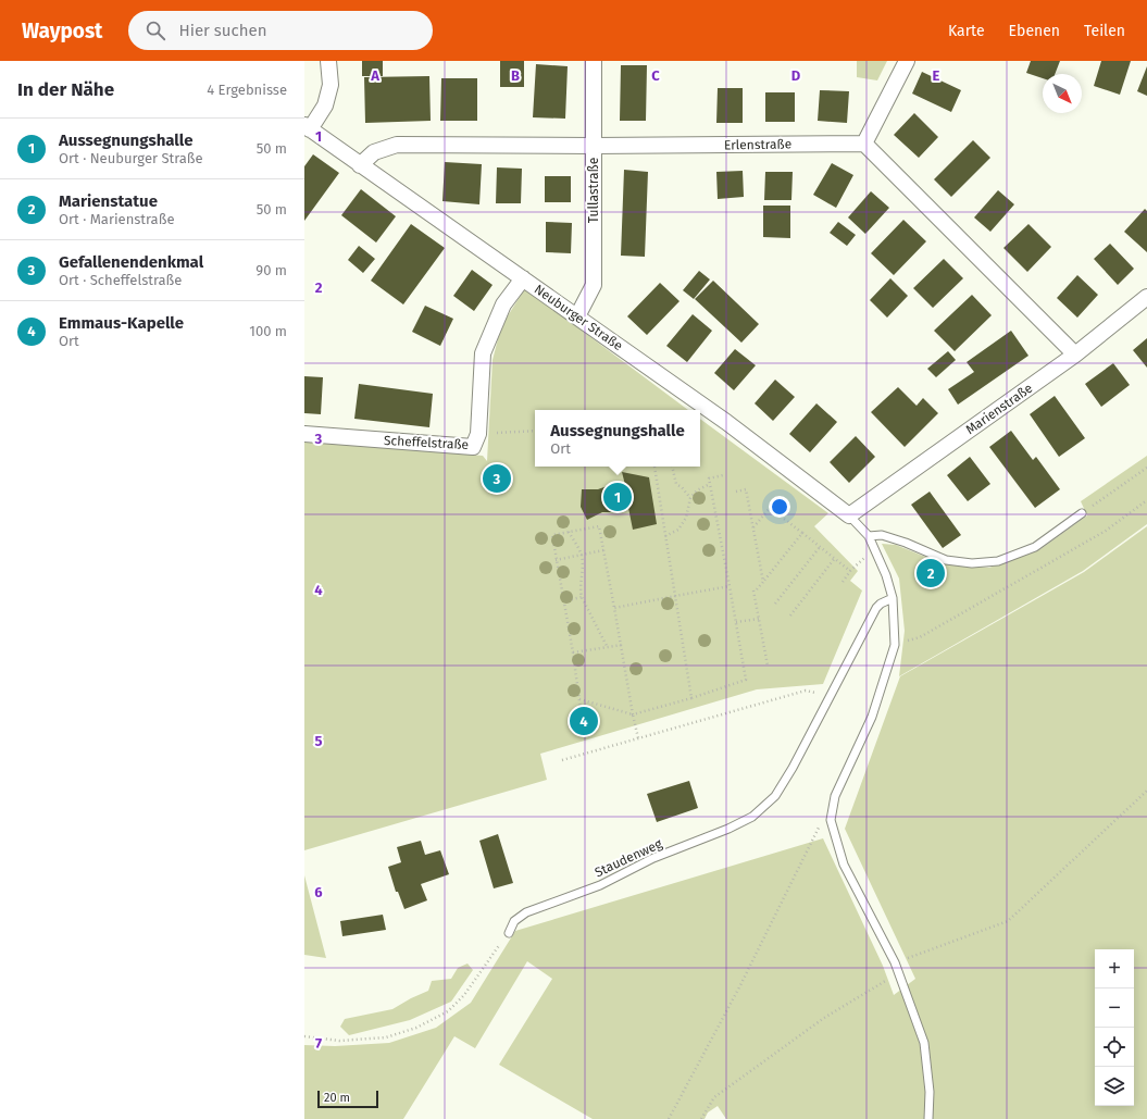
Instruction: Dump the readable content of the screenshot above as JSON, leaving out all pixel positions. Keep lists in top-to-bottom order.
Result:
{
  "streets": {
    "street": [
      "Erlenstraße",
      "Tullastraße",
      "Neuburger Straße",
      "Marienstraße",
      "Scheffelstraße"
    ],
    "lane": ["Staudenweg"]
  },
  "crossings": [
    ["Erlenstraße", "Tullastraße"],
    ["Erlenstraße", "Neuburger Straße"],
    ["Tullastraße", "Neuburger Straße"],
    ["Neuburger Straße", "Marienstraße"],
    ["Neuburger Straße", "Scheffelstraße"]
  ],
  "scale_bar": "20 m",
  "north": "bottom right",
  "page": {
    "header": "Waypost",
    "search": "Hier suchen",
    "nav": ["Karte", "Ebenen", "Teilen"],
    "heading": ["In der Nähe", "4 Ergebnisse"],
    "list": [
      {
        "mark": "1",
        "name": "Aussegnungshalle",
        "note": "Ort · Neuburger Straße",
        "value": "50 m"
      },
      {
        "mark": "2",
        "name": "Marienstatue",
        "note": "Ort · Marienstraße",
        "value": "50 m"
      },
      {
        "mark": "3",
        "name": "Gefallenendenkmal",
        "note": "Ort · Scheffelstraße",
        "value": "90 m"
      },
      {
        "mark": "4",
        "name": "Emmaus-Kapelle",
        "note": "Ort",
        "value": "100 m"
      }
    ],
    "popup": ["Aussegnungshalle", "Ort"],
    "pins": [
      "3",
      "1",
      "2",
      "4"
    ],
    "map_buttons": ["+", "−"],
    "scale": "20 m"
  },
  "grid": {
    "columns": [
      "A",
      "B",
      "C",
      "D",
      "E"
    ],
    "rows": [
      "1",
      "2",
      "3",
      "4",
      "5",
      "6",
      "7"
    ]
  }
}
